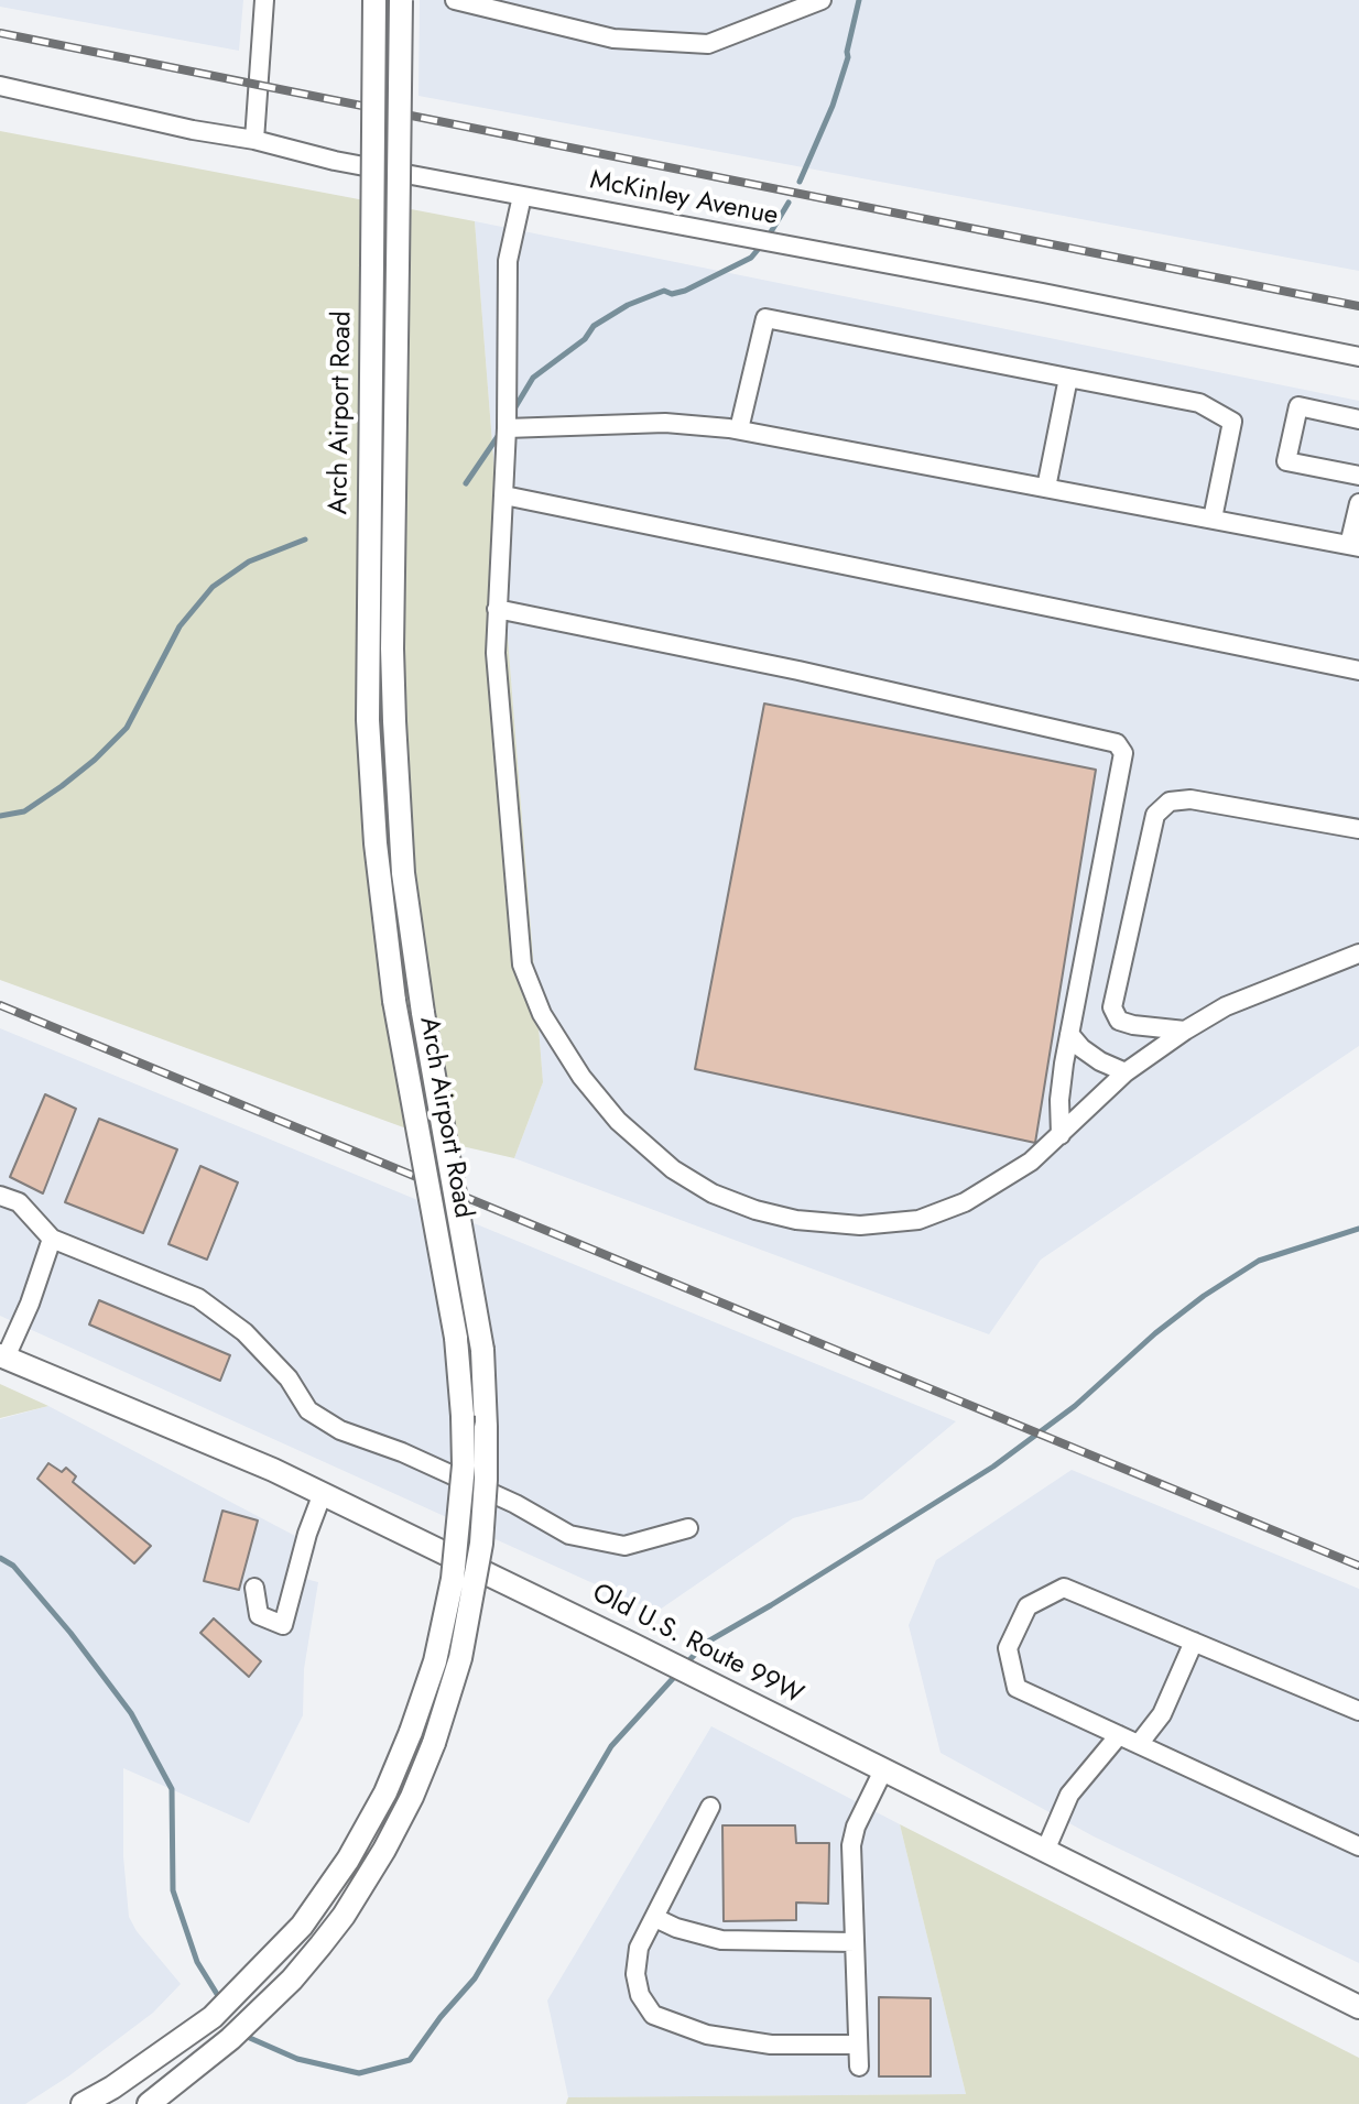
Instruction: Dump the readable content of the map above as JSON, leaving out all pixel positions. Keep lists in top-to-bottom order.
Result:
{
  "streets": {
    "main road": ["Arch Airport Road", "Old U.S. Route 99W"],
    "street": ["McKinley Avenue"]
  }
}
